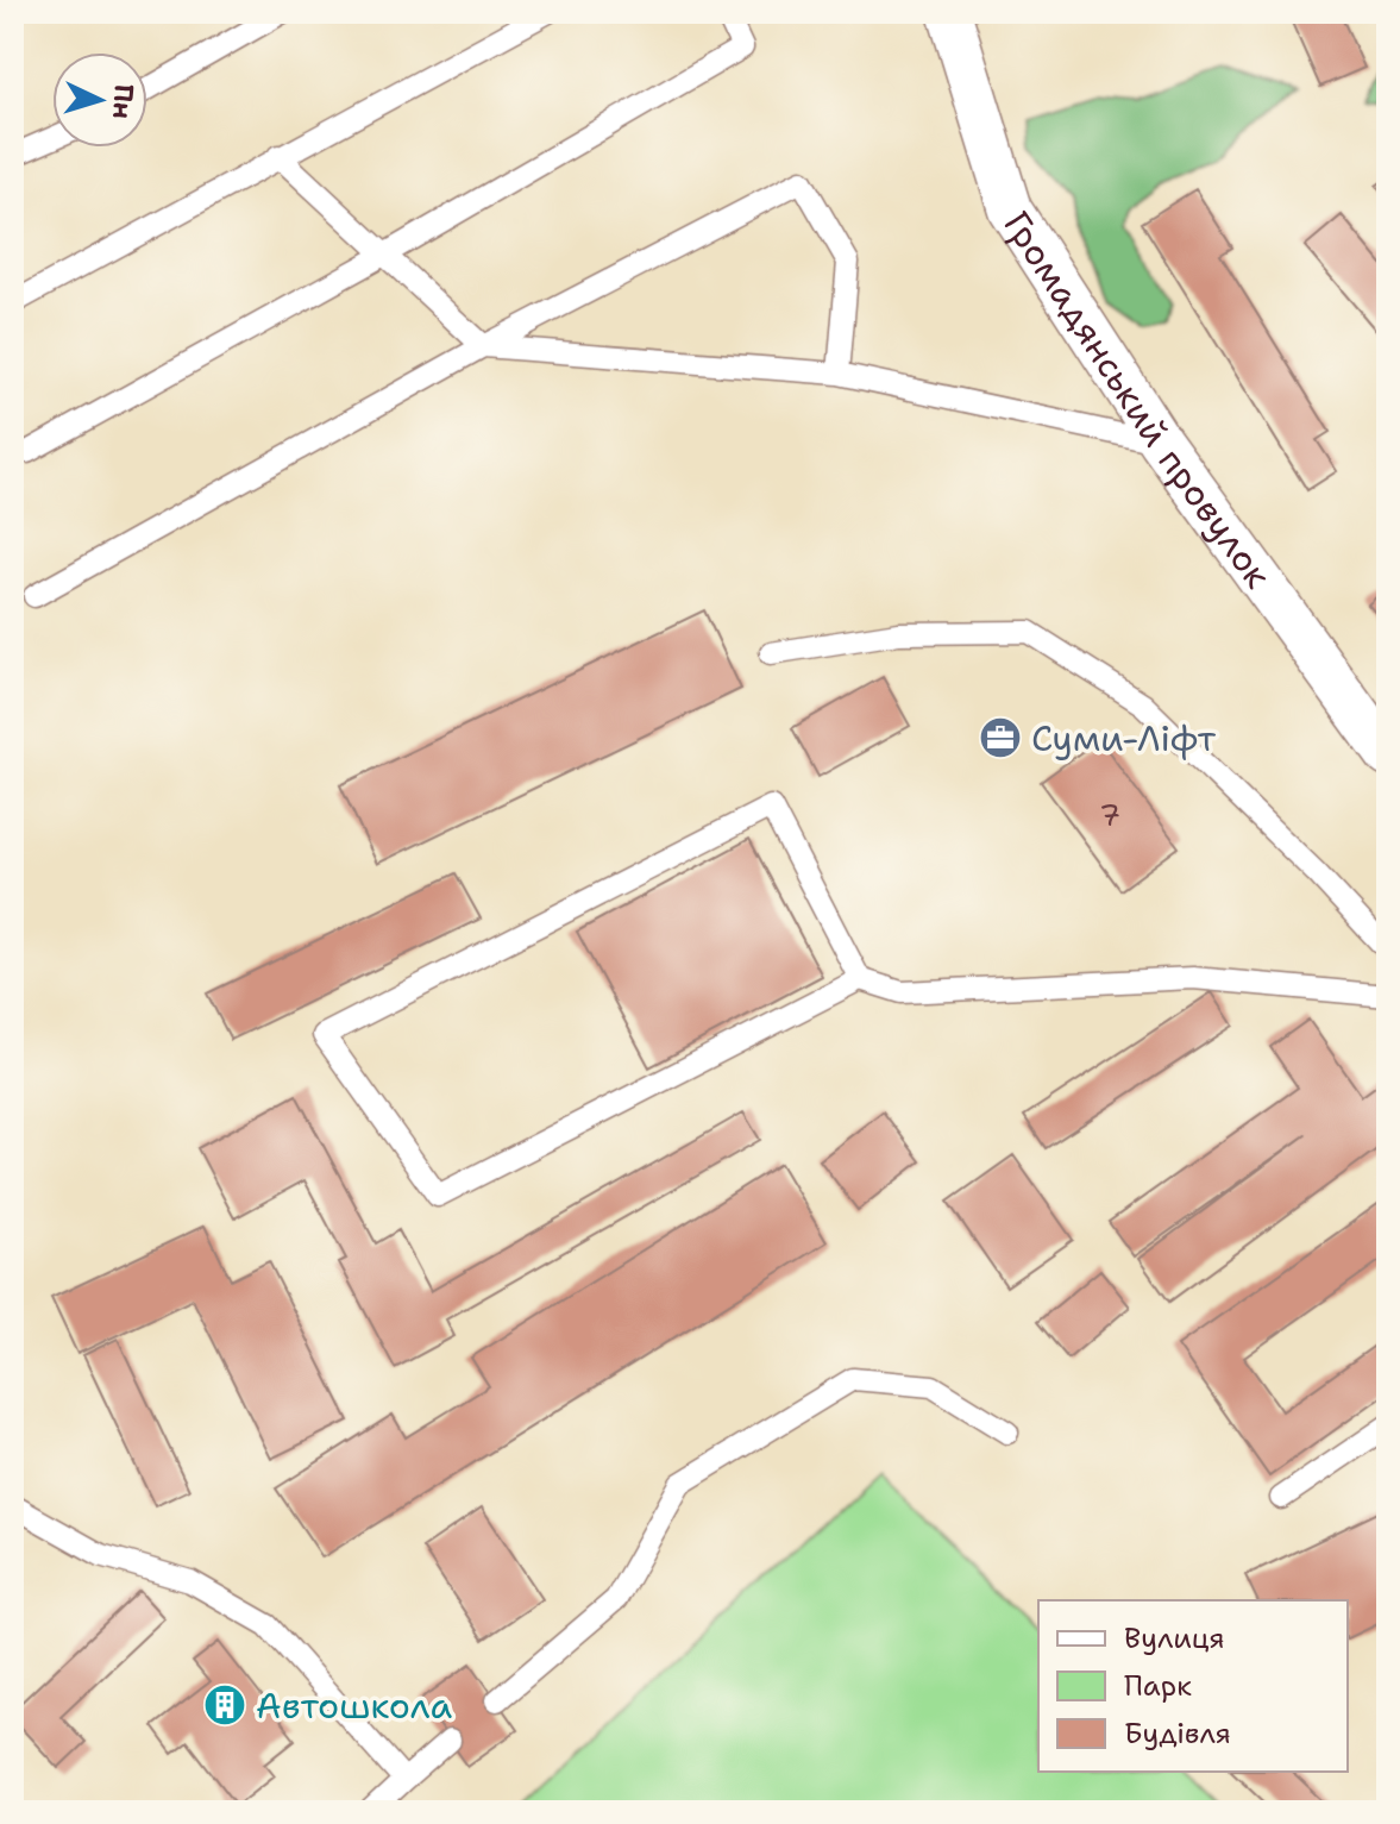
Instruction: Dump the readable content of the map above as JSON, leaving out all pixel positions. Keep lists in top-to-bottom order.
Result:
{
  "streets": {
    "street": ["Громадянський провулок"]
  },
  "places": {
    "office": ["Суми-Ліфт"],
    "building": ["Автошкола"]
  },
  "house_numbers": ["7"],
  "legend": ["Вулиця", "Парк", "Будівля"],
  "north": "right"
}
